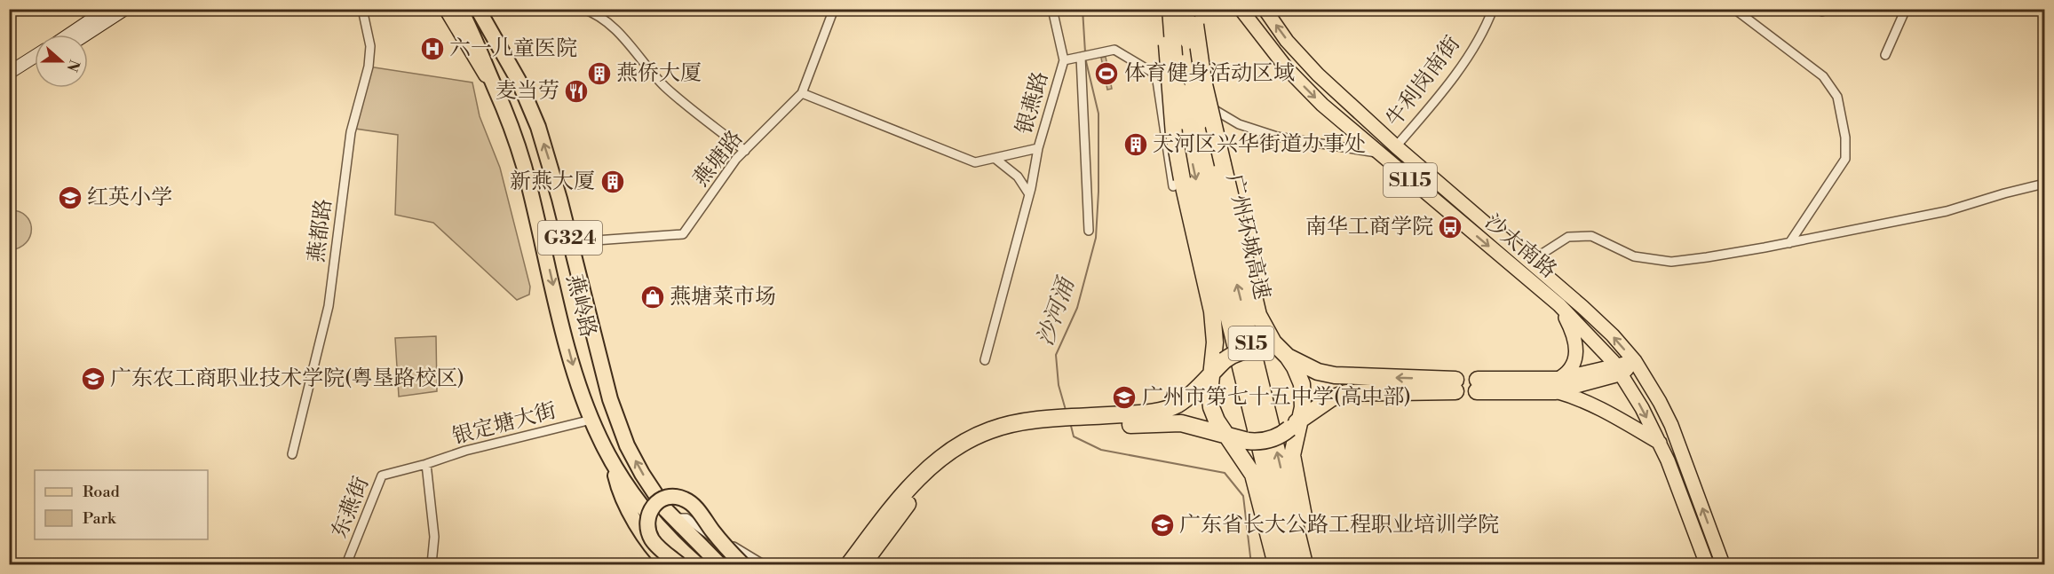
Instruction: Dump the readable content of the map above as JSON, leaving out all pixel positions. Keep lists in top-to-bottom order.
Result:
{
  "streets": {
    "highway": [
      "广州环城高速",
      "G324",
      "燕岭路",
      "S15"
    ],
    "main road": ["S115", "沙太南路"],
    "street": [
      "牛利岗南街",
      "银燕路",
      "燕塘路",
      "燕都路",
      "银定塘大街",
      "东燕街"
    ]
  },
  "crossings": [
    ["牛利岗南街", "沙太南路"],
    ["银燕路", "燕塘路"],
    ["银燕路", "沙太南路"],
    ["燕塘路", "燕岭路"],
    ["燕岭路", "银定塘大街"],
    ["银定塘大街", "东燕街"]
  ],
  "water": ["沙河涌"],
  "places": {
    "hospital": ["六一儿童医院"],
    "building": ["燕侨大厦", "天河区兴华街道办事处", "新燕大厦"],
    "sports": ["体育健身活动区域"],
    "restaurant": ["麦当劳"],
    "school or university": [
      "红英小学",
      "广东农工商职业技术学院(粤垦路校区)",
      "广州市第七十五中学(高中部)",
      "广东省长大公路工程职业培训学院"
    ],
    "bus stop": ["南华工商学院"],
    "shop": ["燕塘菜市场"]
  },
  "legend": ["Road", "Park"],
  "north": "right"
}
